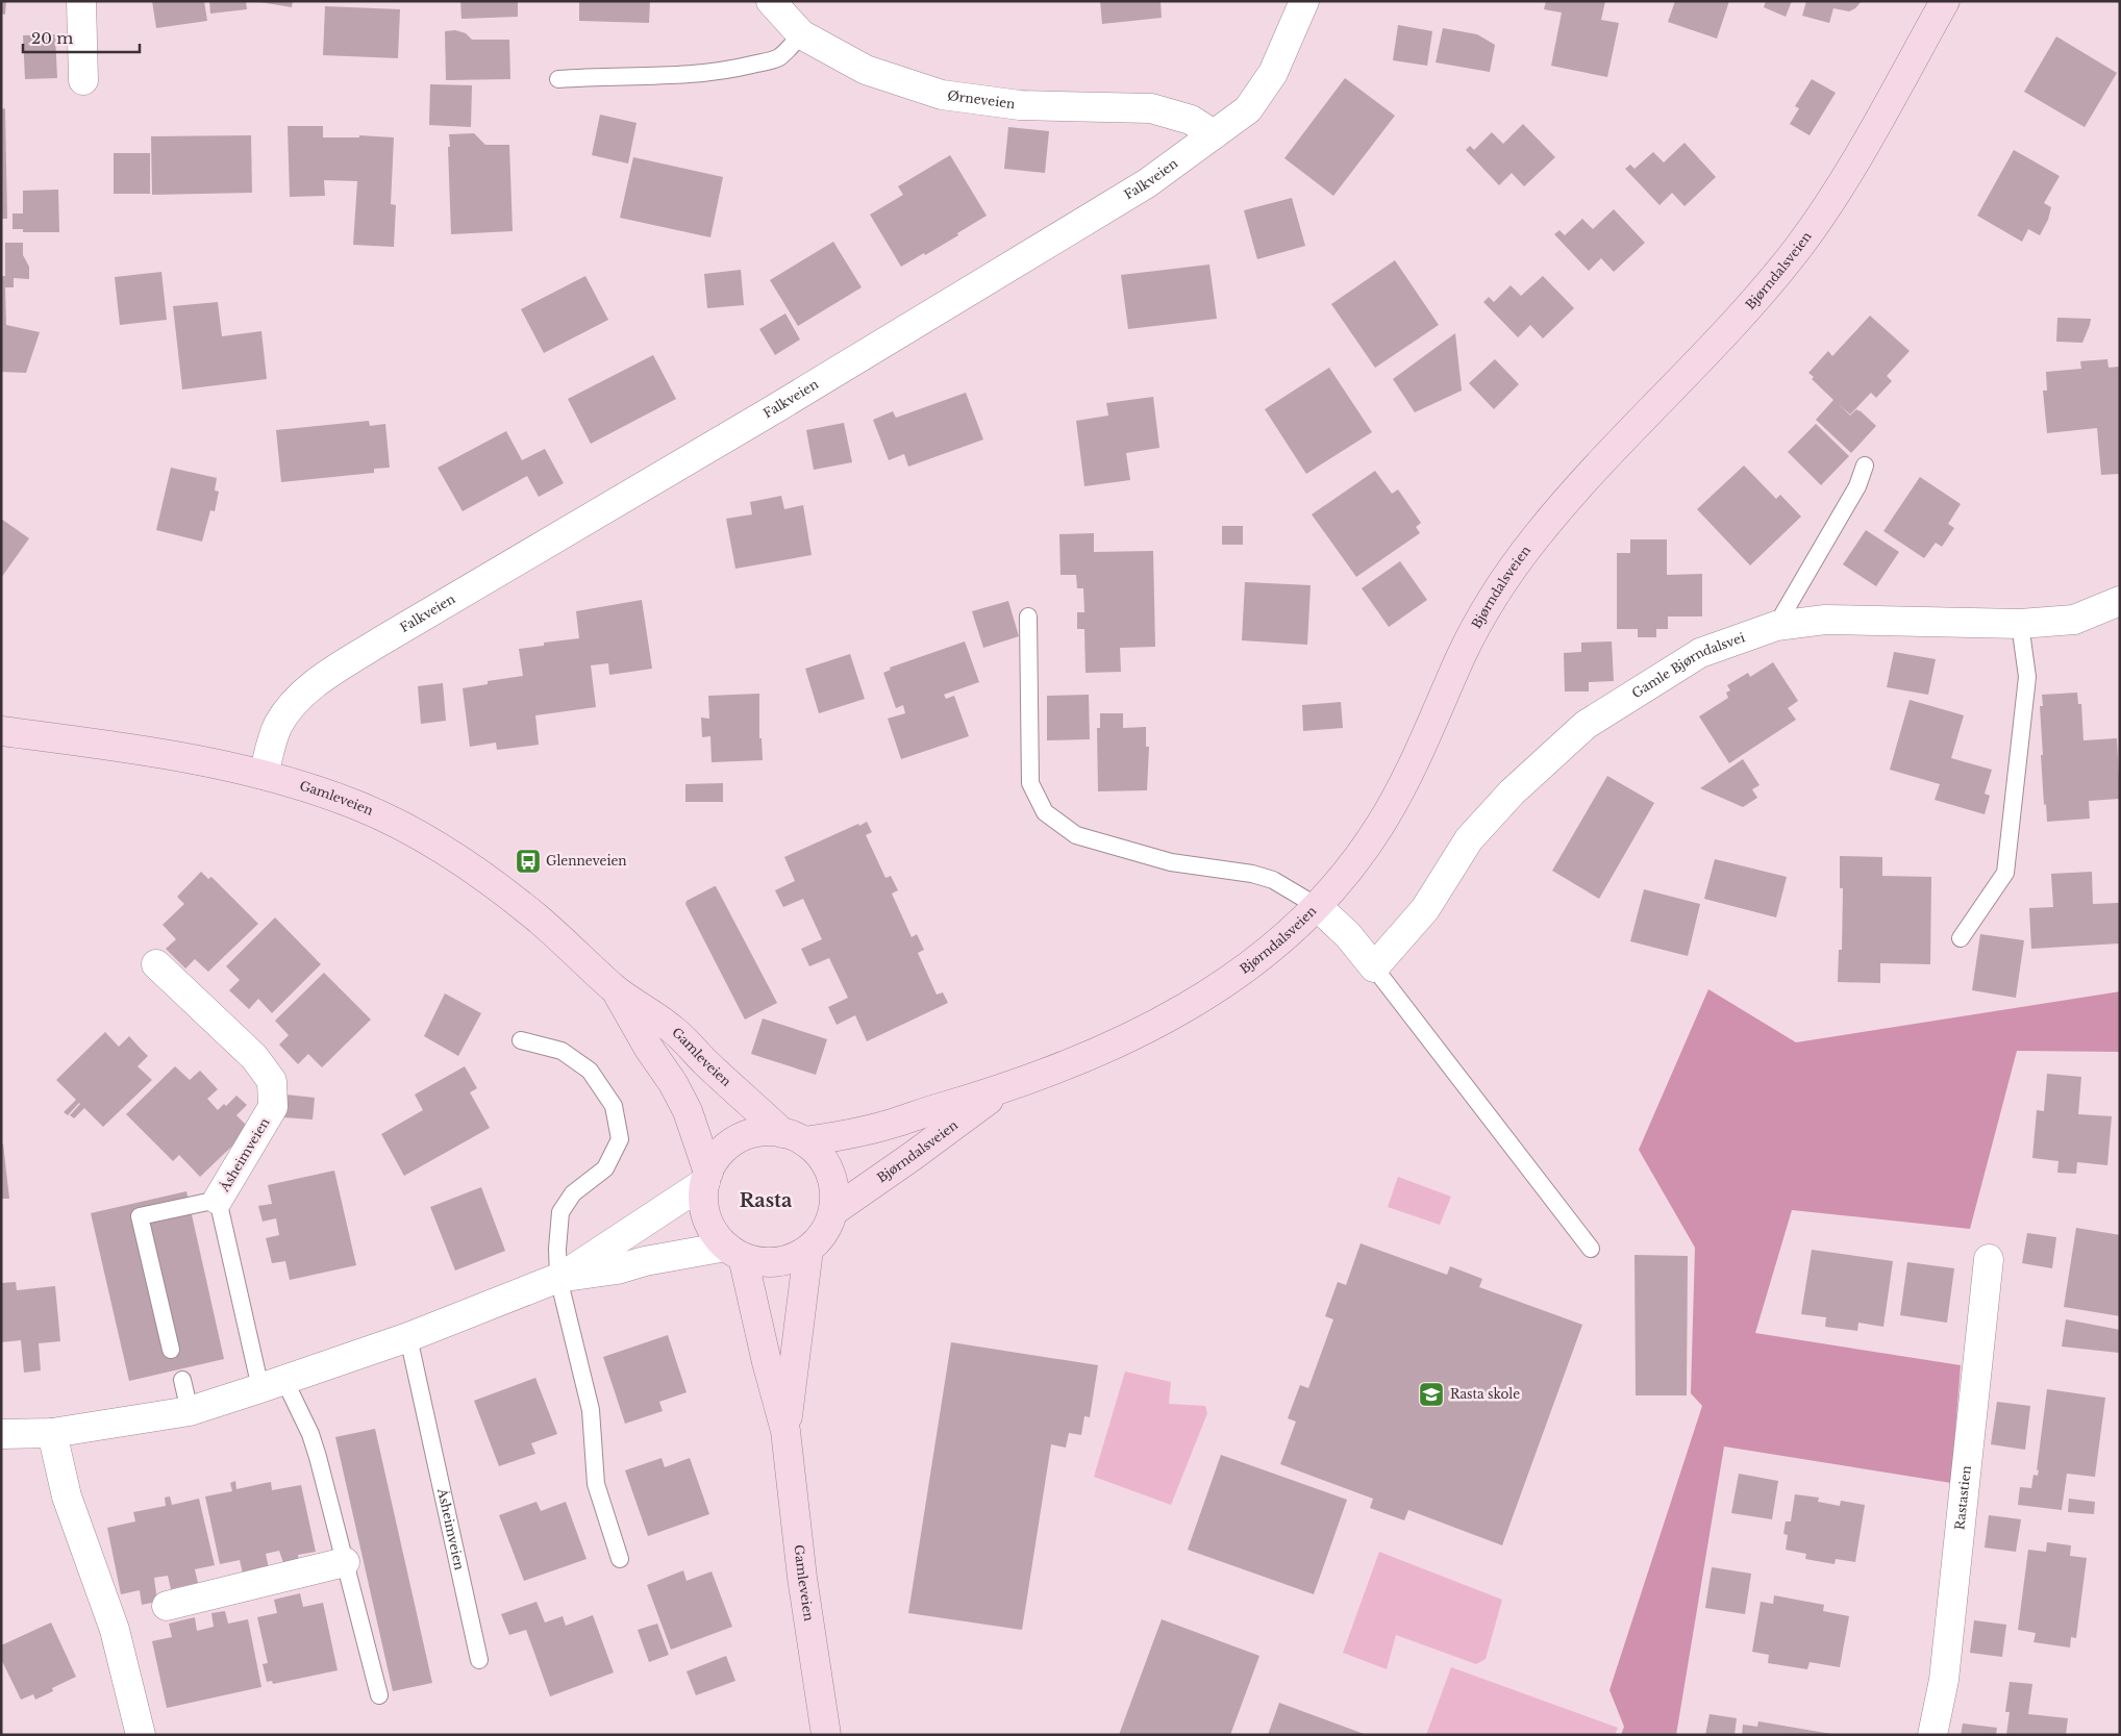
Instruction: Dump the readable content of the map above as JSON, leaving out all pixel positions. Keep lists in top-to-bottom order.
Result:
{
  "streets": {
    "main road": ["Bjørndalsveien", "Gamleveien"],
    "street": [
      "Ørneveien",
      "Falkveien",
      "Gamle Bjørndalsvei",
      "Åsheimveien",
      "Rastastien"
    ]
  },
  "crossings": [
    ["Ørneveien", "Falkveien"],
    ["Falkveien", "Gamleveien"],
    ["Bjørndalsveien", "Gamleveien"]
  ],
  "districts": ["Rasta"],
  "places": {
    "bus stop": ["Glenneveien"],
    "school or university": ["Rasta skole"]
  },
  "scale_bar": "20 m"
}
